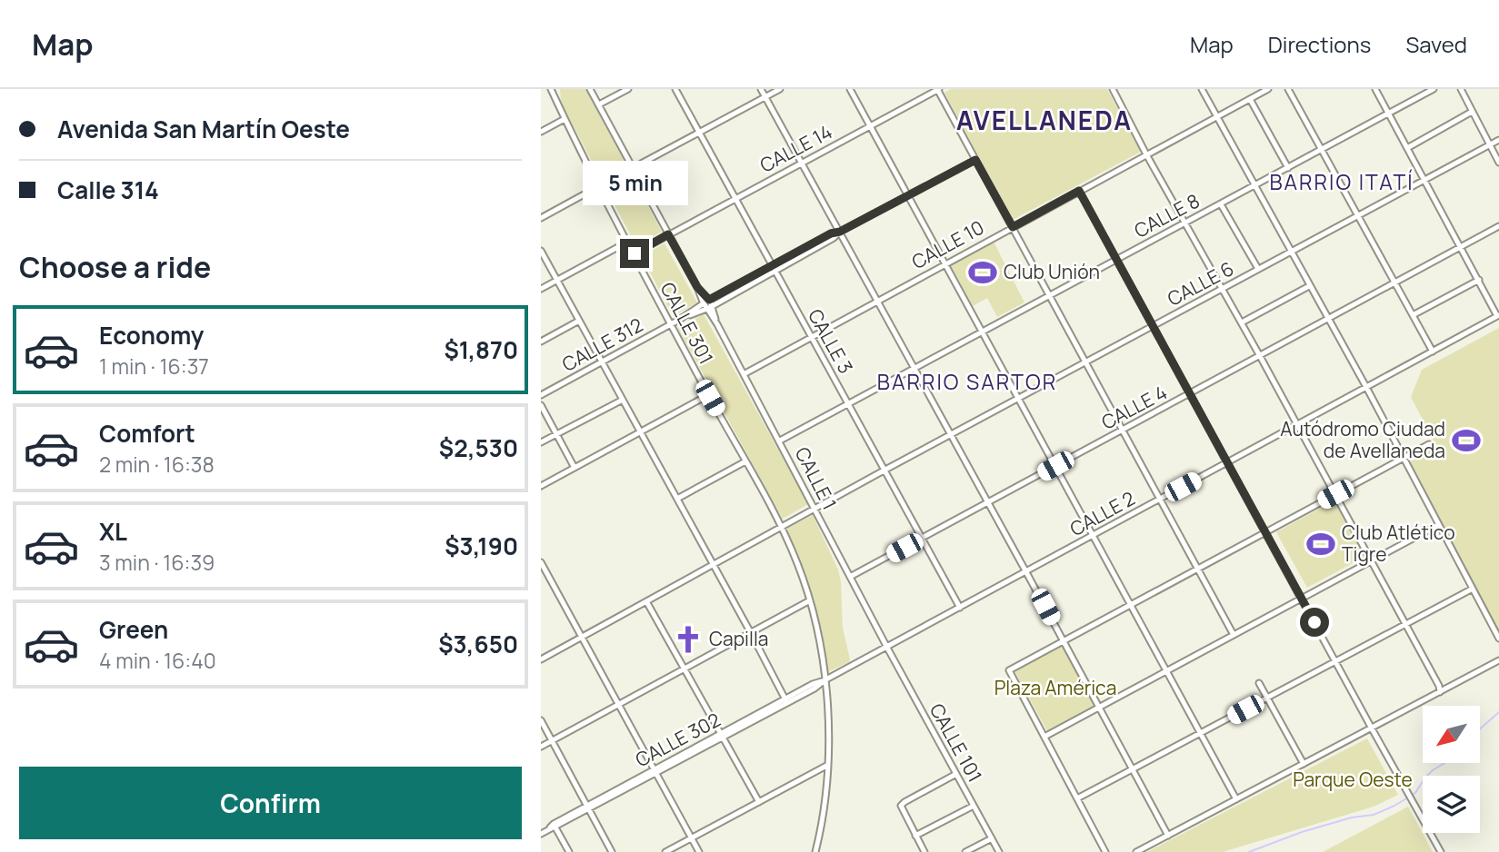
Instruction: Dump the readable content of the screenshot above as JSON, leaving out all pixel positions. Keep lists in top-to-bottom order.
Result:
{
  "streets": {
    "street": [
      "CALLE 14",
      "CALLE 8",
      "CALLE 10",
      "CALLE 6",
      "CALLE 301",
      "CALLE 3",
      "CALLE 312",
      "CALLE 4",
      "CALLE 1",
      "CALLE 2",
      "CALLE 302",
      "CALLE 101"
    ]
  },
  "crossings": [
    ["CALLE 14", "CALLE 301"],
    ["CALLE 14", "CALLE 3"],
    ["CALLE 14", "CALLE 1"],
    ["CALLE 8", "CALLE 3"],
    ["CALLE 8", "CALLE 1"],
    ["CALLE 10", "CALLE 3"],
    ["CALLE 10", "CALLE 1"],
    ["CALLE 6", "CALLE 301"],
    ["CALLE 6", "CALLE 3"],
    ["CALLE 6", "CALLE 1"],
    ["CALLE 301", "CALLE 312"],
    ["CALLE 301", "CALLE 302"],
    ["CALLE 3", "CALLE 312"],
    ["CALLE 3", "CALLE 4"],
    ["CALLE 3", "CALLE 2"],
    ["CALLE 312", "CALLE 1"],
    ["CALLE 4", "CALLE 1"],
    ["CALLE 1", "CALLE 2"],
    ["CALLE 1", "CALLE 302"],
    ["CALLE 1", "CALLE 101"],
    ["CALLE 2", "CALLE 302"],
    ["CALLE 2", "CALLE 101"],
    ["CALLE 302", "CALLE 101"]
  ],
  "districts": ["AVELLANEDA", "BARRIO ITATÍ", "BARRIO SARTOR"],
  "parks": ["Plaza América", "Parque Oeste"],
  "places": {
    "sports": ["Club Unión", "Autódromo Ciudad de Avellaneda", "Club Atlético Tigre"],
    "church": ["Capilla"]
  },
  "north": "bottom left",
  "page": {
    "header": "Map",
    "nav": ["Map", "Directions", "Saved"],
    "banner": ["Avenida San Martín Oeste", "Calle 314"],
    "bubble": "5 min",
    "heading": "Choose a ride",
    "list": [
      {
        "name": "Economy",
        "note": "1 min · 16:37",
        "value": "$1,870"
      },
      {
        "name": "Comfort",
        "note": "2 min · 16:38",
        "value": "$2,530"
      },
      {
        "name": "XL",
        "note": "3 min · 16:39",
        "value": "$3,190"
      },
      {
        "name": "Green",
        "note": "4 min · 16:40",
        "value": "$3,650"
      }
    ],
    "buttons": "Confirm"
  }
}
